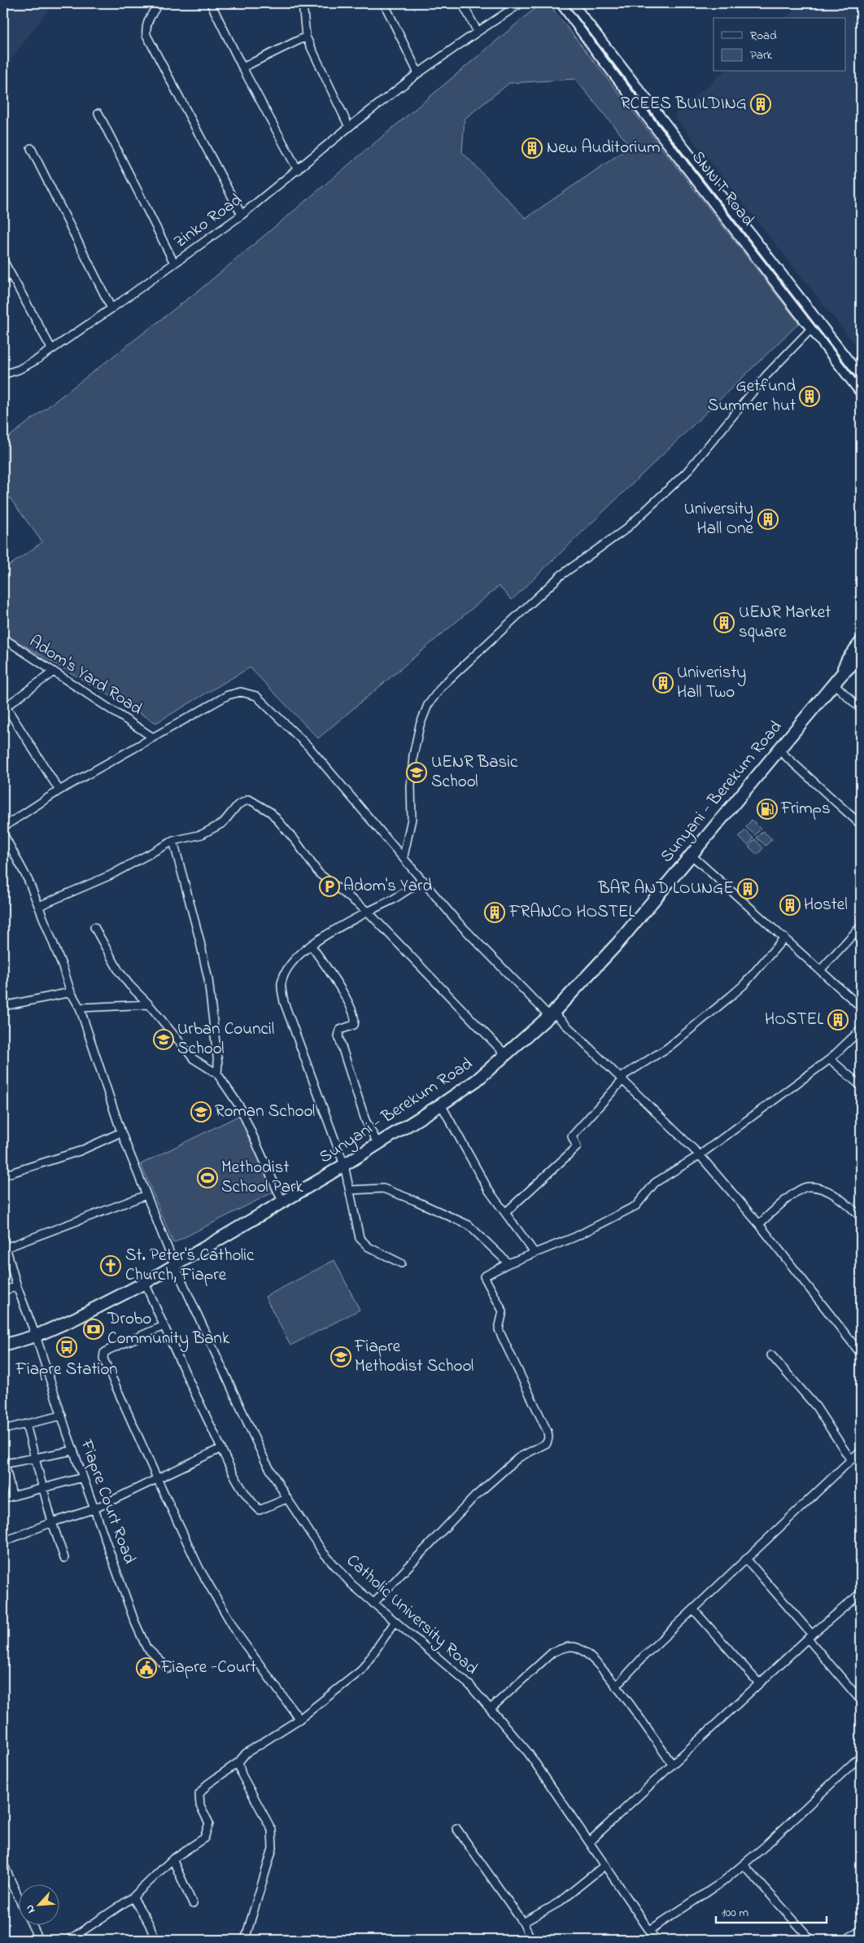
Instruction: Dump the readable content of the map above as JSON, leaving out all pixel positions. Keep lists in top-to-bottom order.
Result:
{
  "streets": {
    "main road": ["Sunyani - Berekum Road"],
    "street": [
      "SNNIT Road",
      "Zinko Road",
      "Adom's Yard Road",
      "Fiapre Court Road",
      "Catholic University Road"
    ]
  },
  "crossings": [
    ["Sunyani - Berekum Road", "Fiapre Court Road"],
    ["Sunyani - Berekum Road", "Catholic University Road"]
  ],
  "places": {
    "building": [
      "RCEES BUILDING",
      "New Auditorium",
      "Getfund Summer hut",
      "University Hall One",
      "UENR Market square",
      "Univeristy Hall Two",
      "BAR AND LOUNGE",
      "Hostel",
      "FRANCO HOSTEL",
      "HOSTEL"
    ],
    "school or university": [
      "UENR Basic School",
      "Urban Council School",
      "Roman School",
      "Fiapre Methodist School"
    ],
    "fuel station": ["Frimps"],
    "parking": ["Adom's Yard"],
    "sports": ["Methodist School Park"],
    "church": ["St. Peter's Catholic Church, Fiapre"],
    "bank": ["Drobo Community Bank"],
    "bus stop": ["Fiapre Station"],
    "public building": ["Fiapre -Court"]
  },
  "legend": ["Road", "Park"],
  "scale_bar": "100 m",
  "north": "bottom left"
}
